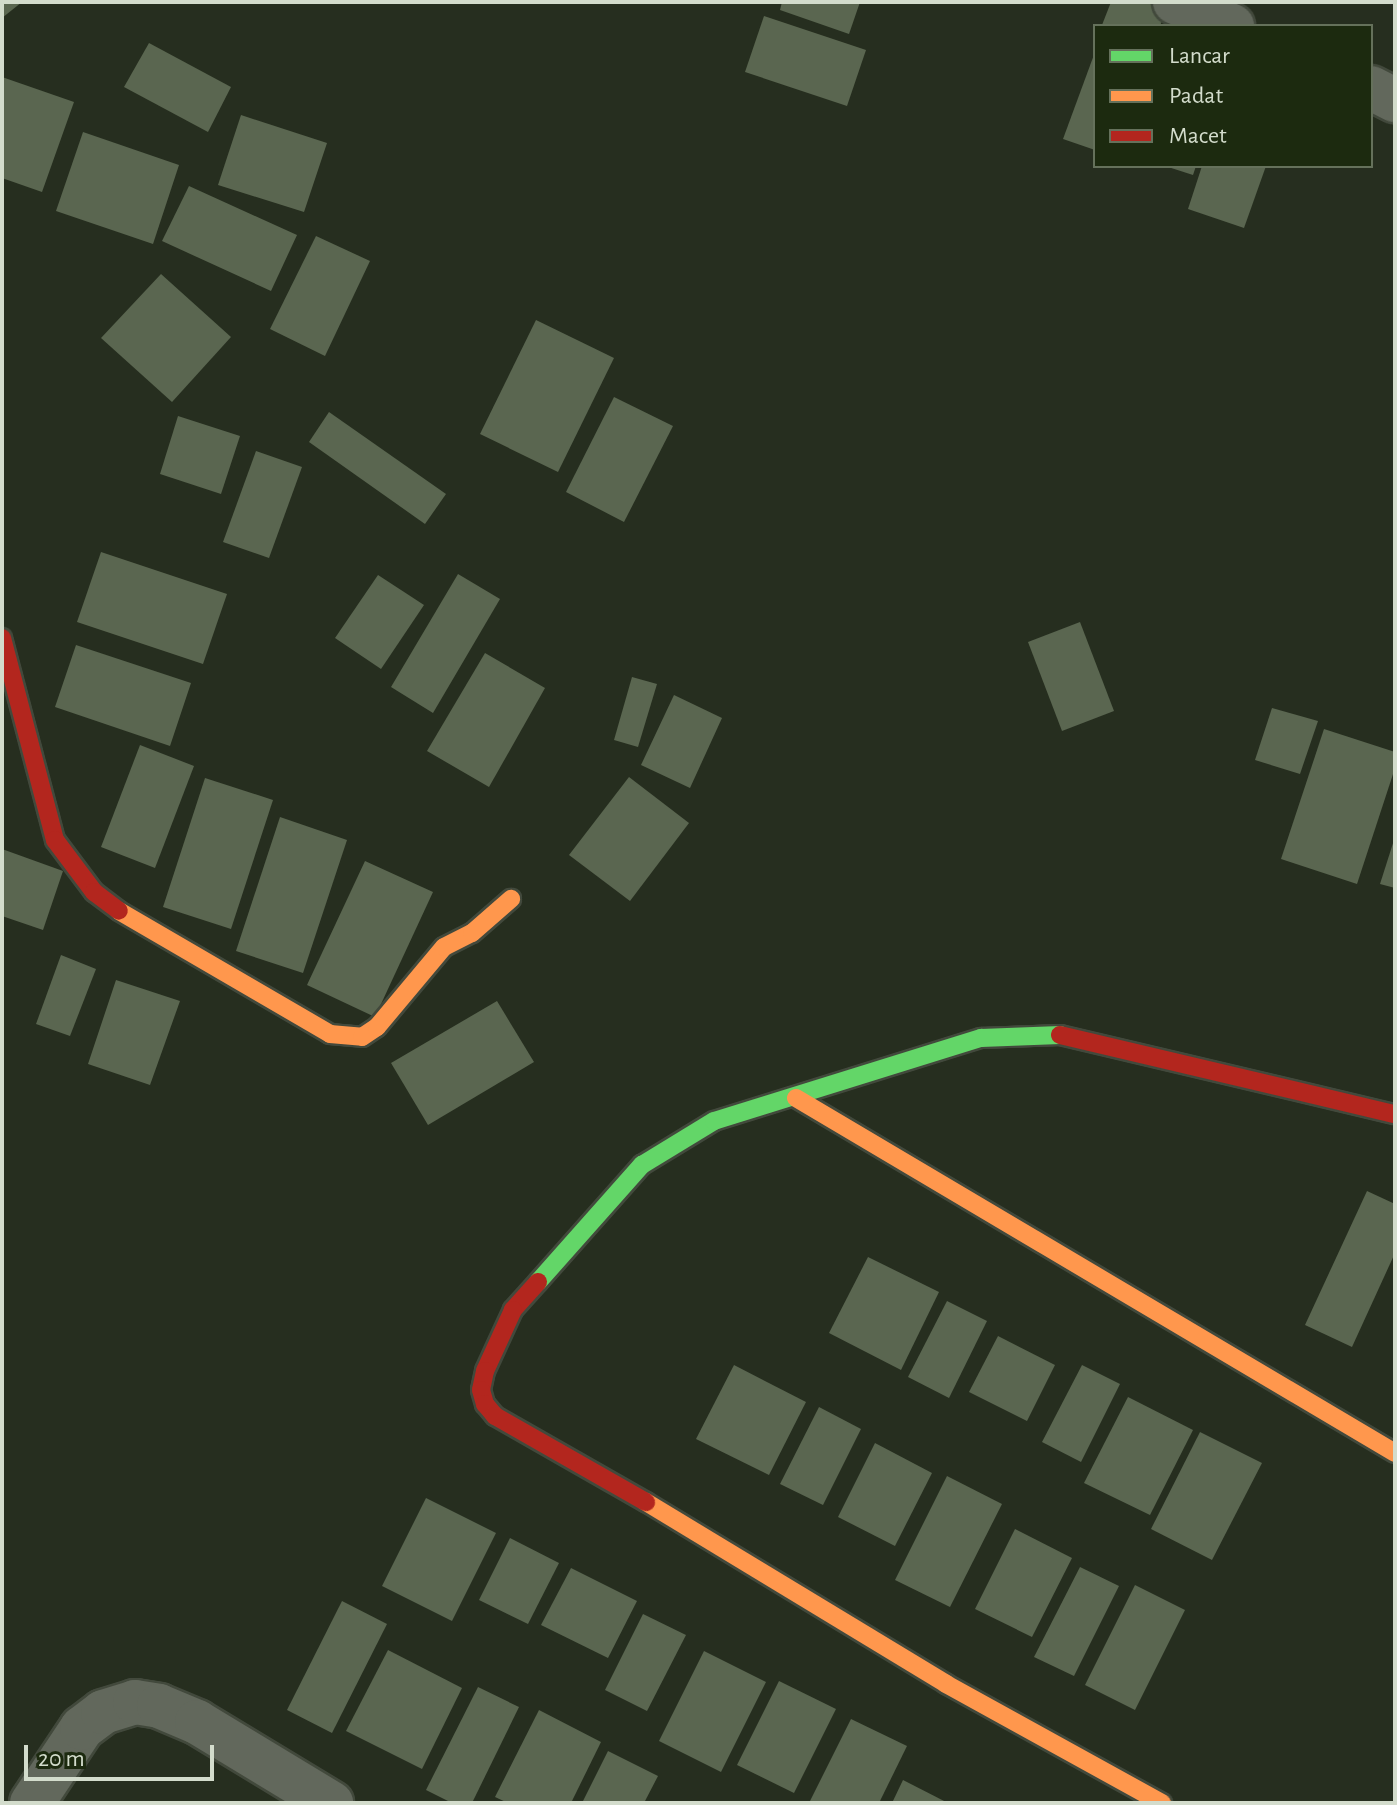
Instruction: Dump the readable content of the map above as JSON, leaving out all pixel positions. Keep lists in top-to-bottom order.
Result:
{
  "legend": ["Lancar", "Padat", "Macet"],
  "scale_bar": "20 m"
}
